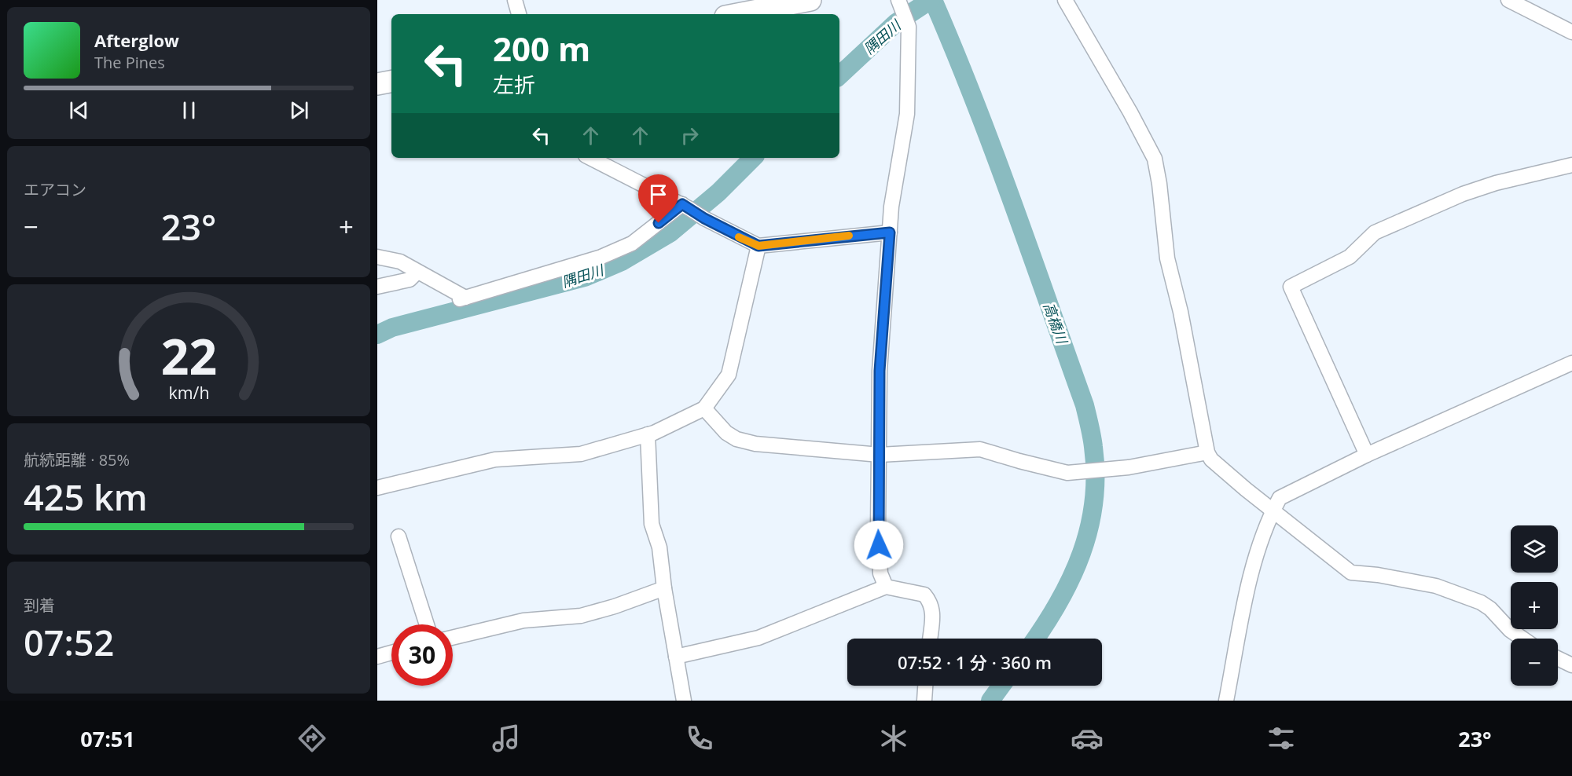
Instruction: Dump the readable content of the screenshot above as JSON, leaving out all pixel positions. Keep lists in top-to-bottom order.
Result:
{
  "water": ["隅田川", "高橋川"],
  "page": {
    "turn": ["200 m", "左折"],
    "song": ["Afterglow", "The Pines"],
    "tile": [
      "エアコン",
      ["航続距離 · 85%", "425 km"],
      ["到着", "07:52"]
    ],
    "heat": ["−", "23°", "+"],
    "map_buttons": ["+", "−"],
    "limit": "30",
    "trip": "07:52 · 1 分 · 360 m",
    "tabs": ["07:51", "23°"],
    "gauge": ["22", "km/h"]
  }
}
